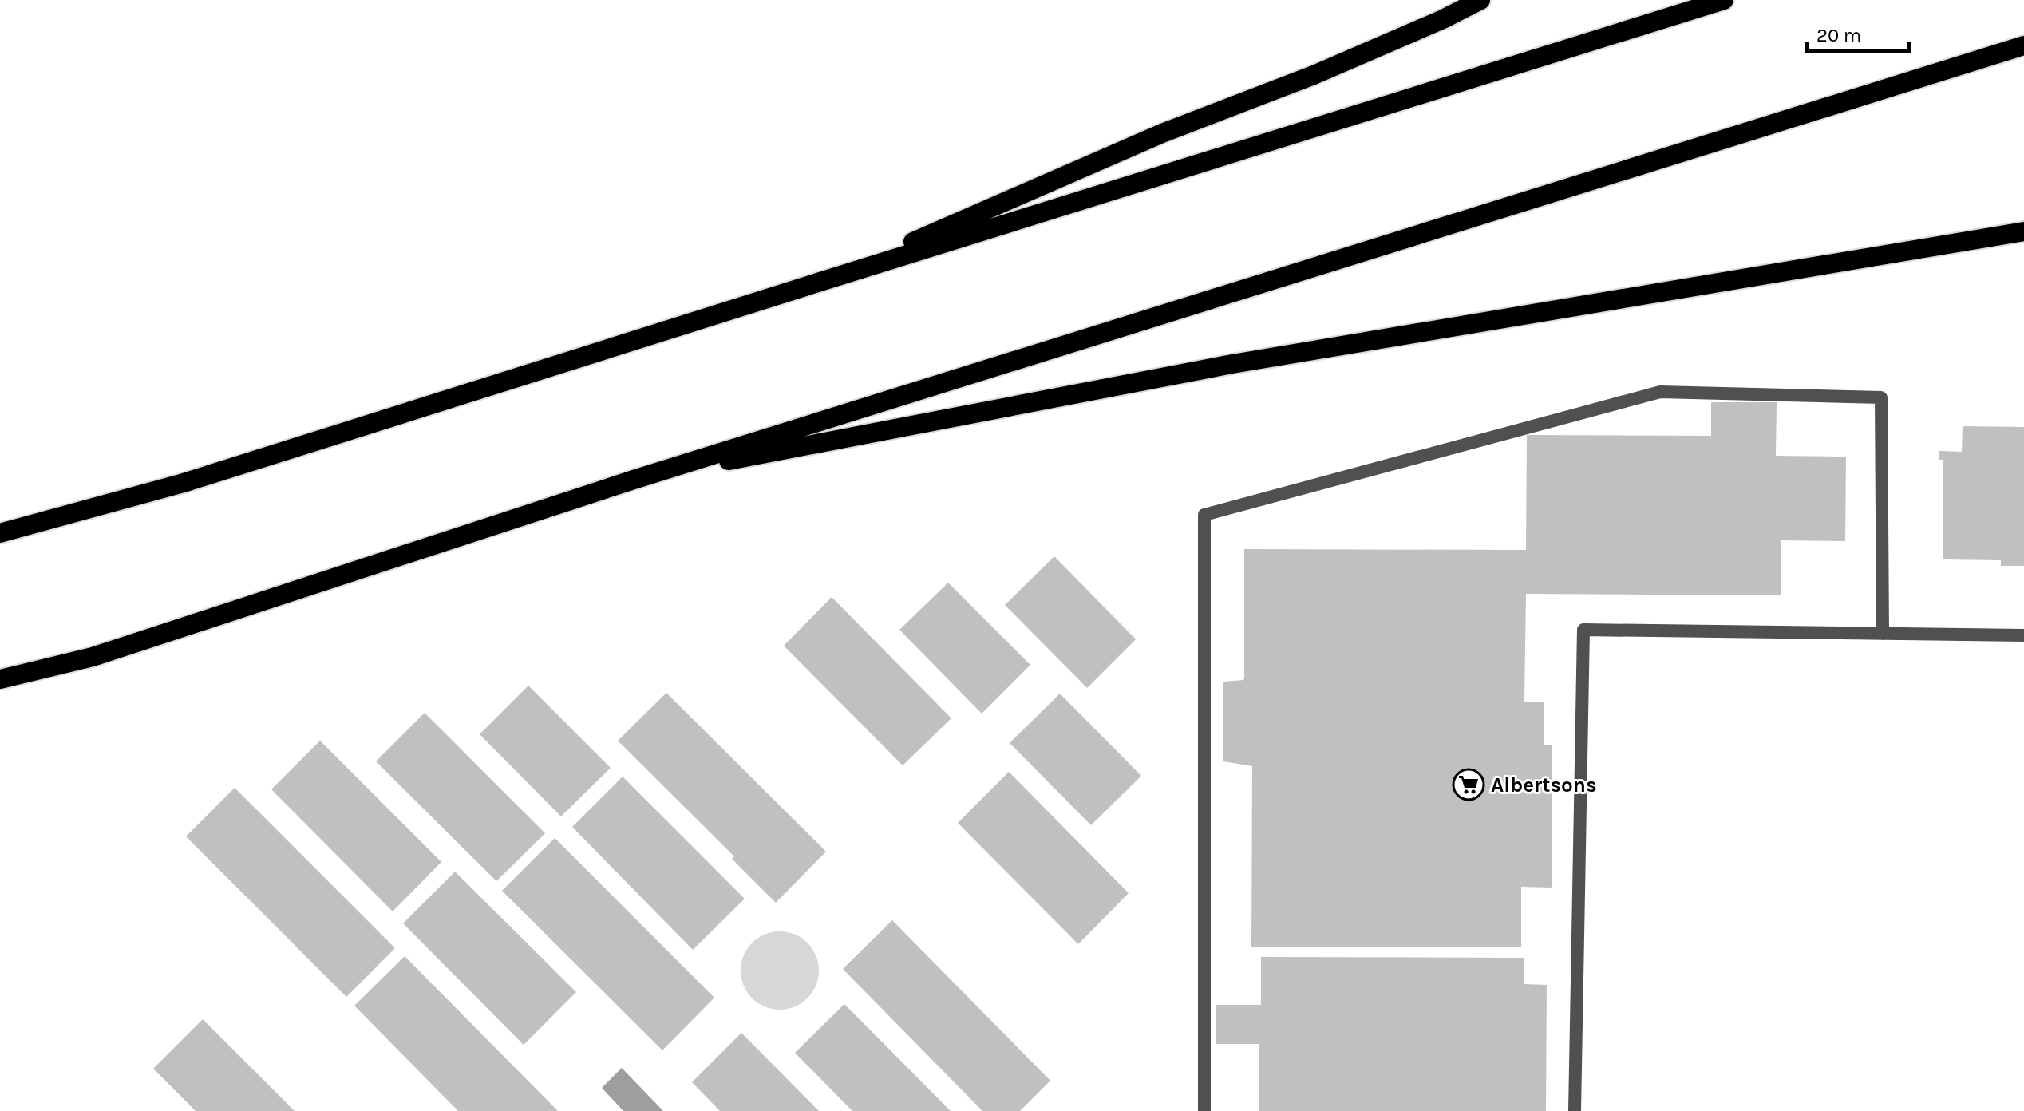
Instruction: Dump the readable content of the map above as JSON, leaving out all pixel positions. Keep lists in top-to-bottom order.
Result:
{
  "places": {
    "supermarket": ["Albertsons"]
  },
  "scale_bar": "20 m"
}
